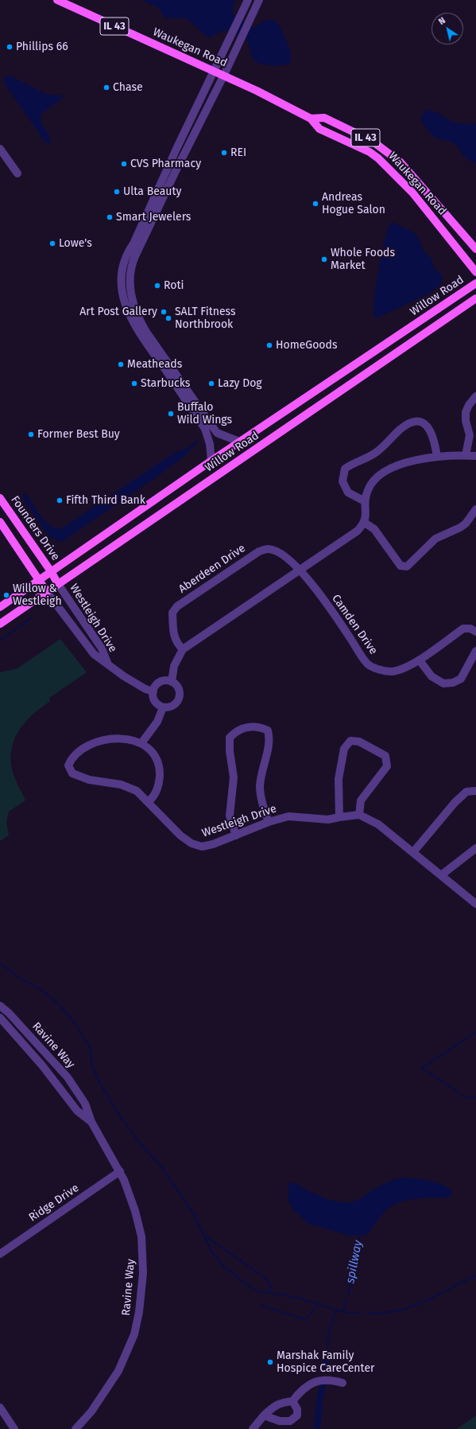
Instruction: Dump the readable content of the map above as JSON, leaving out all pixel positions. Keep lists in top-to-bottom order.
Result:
{
  "streets": {
    "main road": [
      "IL 43",
      "Waukegan Road",
      "Willow Road",
      "Founders Drive"
    ],
    "street": [
      "Aberdeen Drive",
      "Westleigh Drive",
      "Camden Drive",
      "Ravine Way",
      "Ridge Drive"
    ]
  },
  "crossings": [
    ["Willow Road", "Founders Drive"],
    ["Willow Road", "Westleigh Drive"],
    ["Founders Drive", "Westleigh Drive"],
    ["Aberdeen Drive", "Camden Drive"],
    ["Ravine Way", "Ridge Drive"]
  ],
  "water": ["spillway"],
  "places": [
    "Phillips 66",
    "Chase",
    "REI",
    "CVS Pharmacy",
    "Ulta Beauty",
    "Andreas Hogue Salon",
    "Smart Jewelers",
    "Lowe's",
    "Whole Foods Market",
    "Roti",
    "Art Post Gallery",
    "SALT Fitness Northbrook",
    "HomeGoods",
    "Meatheads",
    "Starbucks",
    "Lazy Dog",
    "Buffalo Wild Wings",
    "Former Best Buy",
    "Fifth Third Bank",
    "Willow & Westleigh",
    "Marshak Family Hospice CareCenter"
  ],
  "north": "top left"
}
